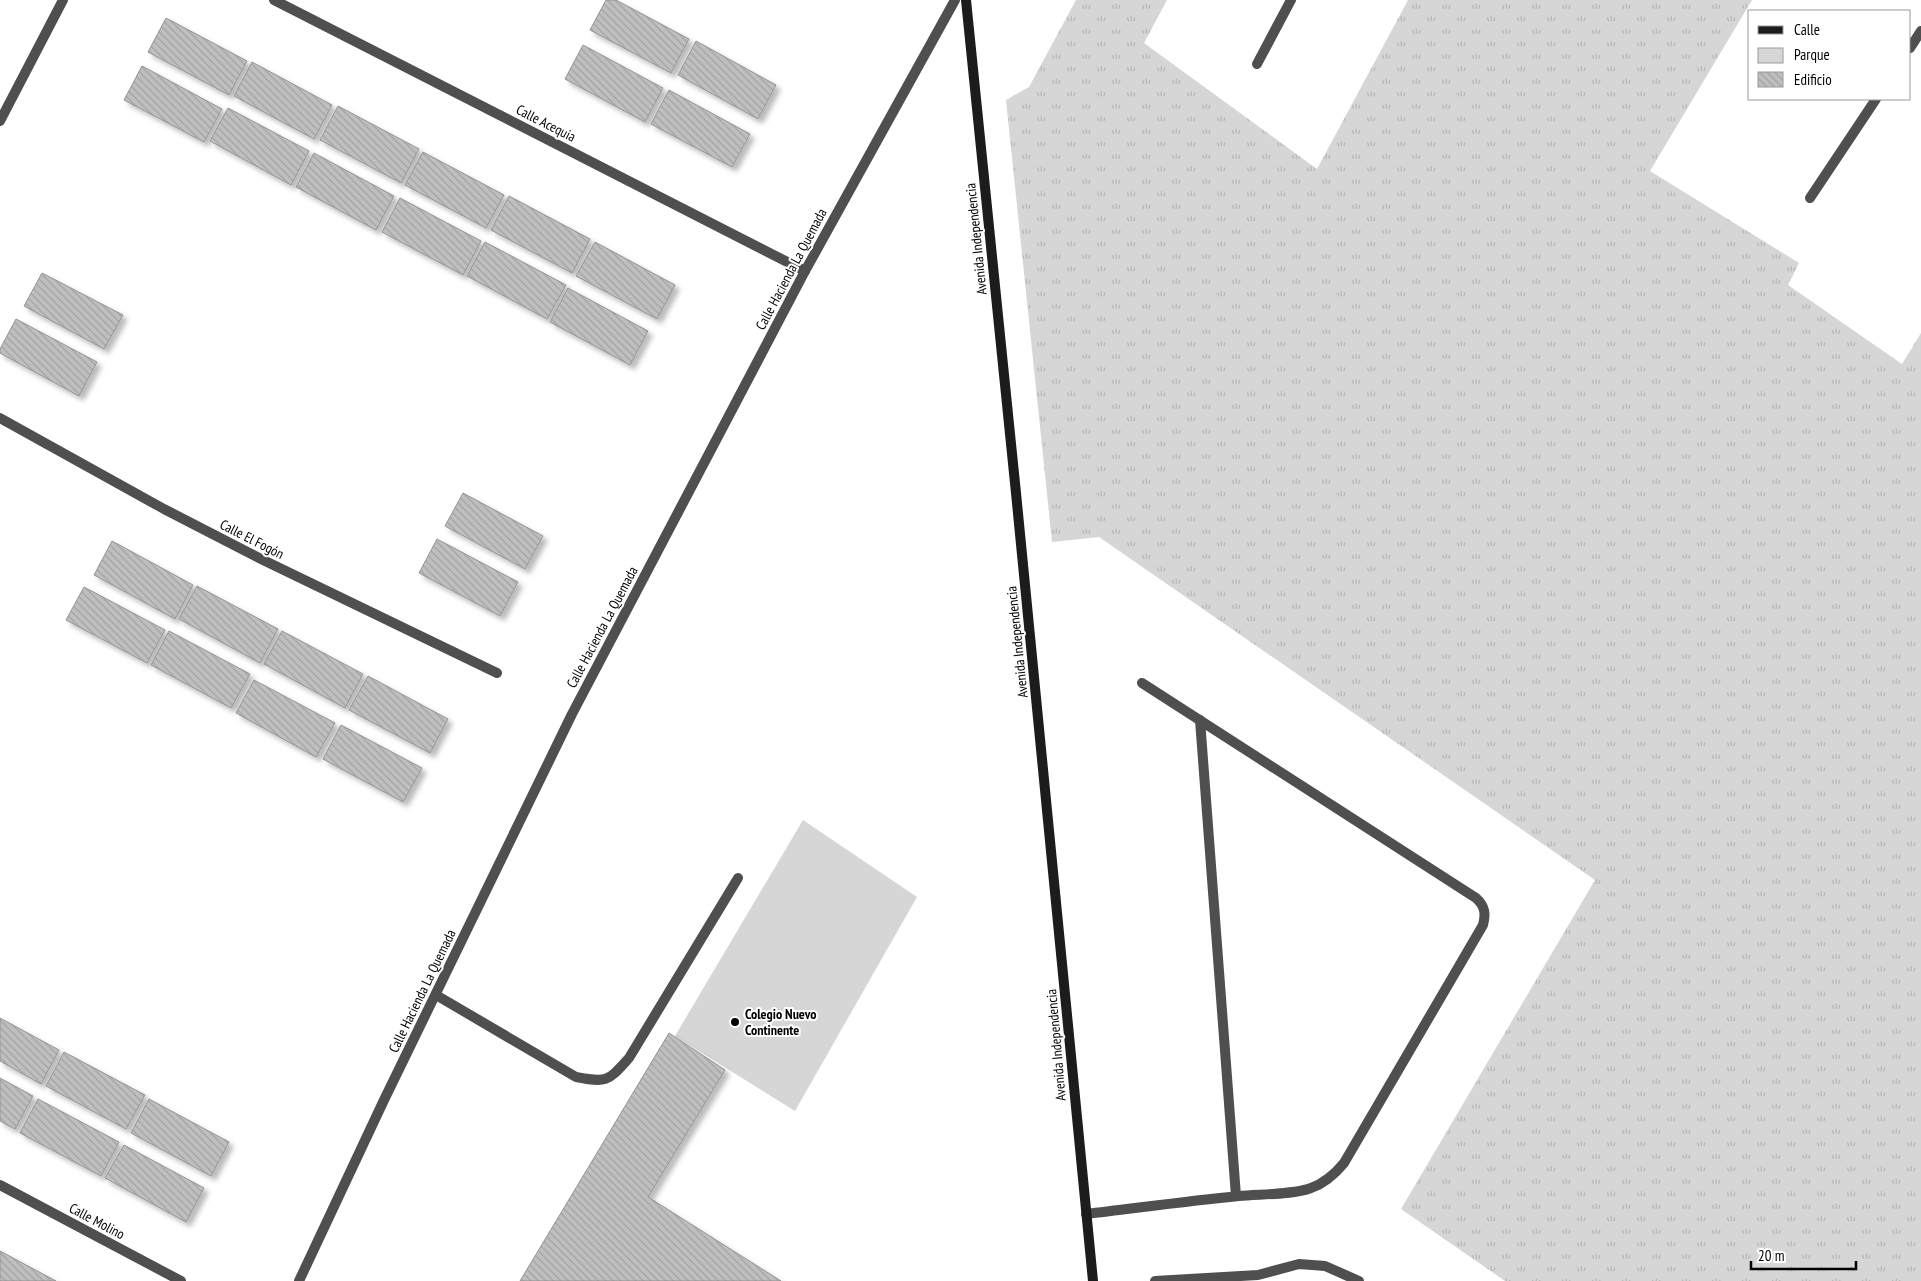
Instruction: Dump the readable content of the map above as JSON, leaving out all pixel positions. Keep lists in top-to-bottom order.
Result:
{
  "streets": {
    "street": [
      "Calle Acequia",
      "Avenida Independencia",
      "Calle Hacienda La Quemada",
      "Calle El Fogón",
      "Calle Molino"
    ]
  },
  "crossings": [
    ["Calle Acequia", "Calle Hacienda La Quemada"]
  ],
  "places": ["Colegio Nuevo Continente"],
  "legend": ["Calle", "Parque", "Edificio"],
  "scale_bar": "20 m"
}
